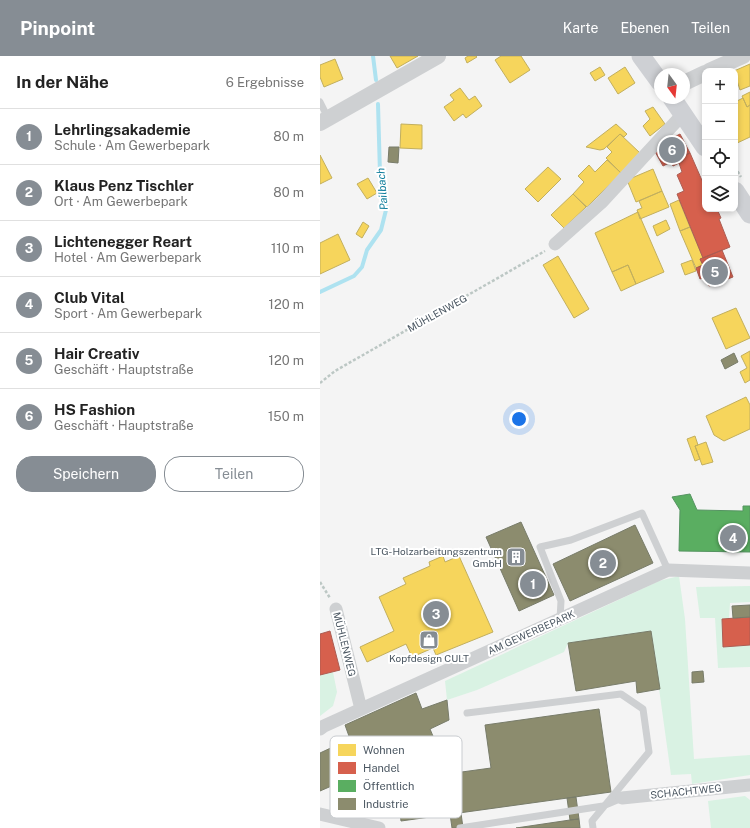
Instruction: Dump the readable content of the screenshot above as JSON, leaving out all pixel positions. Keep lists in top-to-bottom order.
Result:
{
  "streets": {
    "street": ["MÜHLENWEG", "AM GEWERBEPARK", "SCHACHTWEG"]
  },
  "crossings": [
    ["MÜHLENWEG", "AM GEWERBEPARK"]
  ],
  "water": ["Pailbach"],
  "places": {
    "building": ["LTG-Holzarbeitungszentrum GmbH"],
    "shop": ["Kopfdesign CULT"]
  },
  "legend": [
    "Wohnen",
    "Handel",
    "Öffentlich",
    "Industrie"
  ],
  "north": "bottom",
  "page": {
    "header": "Pinpoint",
    "nav": ["Karte", "Ebenen", "Teilen"],
    "heading": ["In der Nähe", "6 Ergebnisse"],
    "map_buttons": ["+", "−"],
    "list": [
      {
        "mark": "1",
        "name": "Lehrlingsakademie",
        "note": "Schule · Am Gewerbepark",
        "value": "80 m"
      },
      {
        "mark": "2",
        "name": "Klaus Penz Tischler",
        "note": "Ort · Am Gewerbepark",
        "value": "80 m"
      },
      {
        "mark": "3",
        "name": "Lichtenegger Reart",
        "note": "Hotel · Am Gewerbepark",
        "value": "110 m"
      },
      {
        "mark": "4",
        "name": "Club Vital",
        "note": "Sport · Am Gewerbepark",
        "value": "120 m"
      },
      {
        "mark": "5",
        "name": "Hair Creativ",
        "note": "Geschäft · Hauptstraße",
        "value": "120 m"
      },
      {
        "mark": "6",
        "name": "HS Fashion",
        "note": "Geschäft · Hauptstraße",
        "value": "150 m"
      }
    ],
    "pins": [
      "6",
      "5",
      "4",
      "2",
      "1",
      "3"
    ],
    "buttons": ["Speichern", "Teilen"]
  }
}
